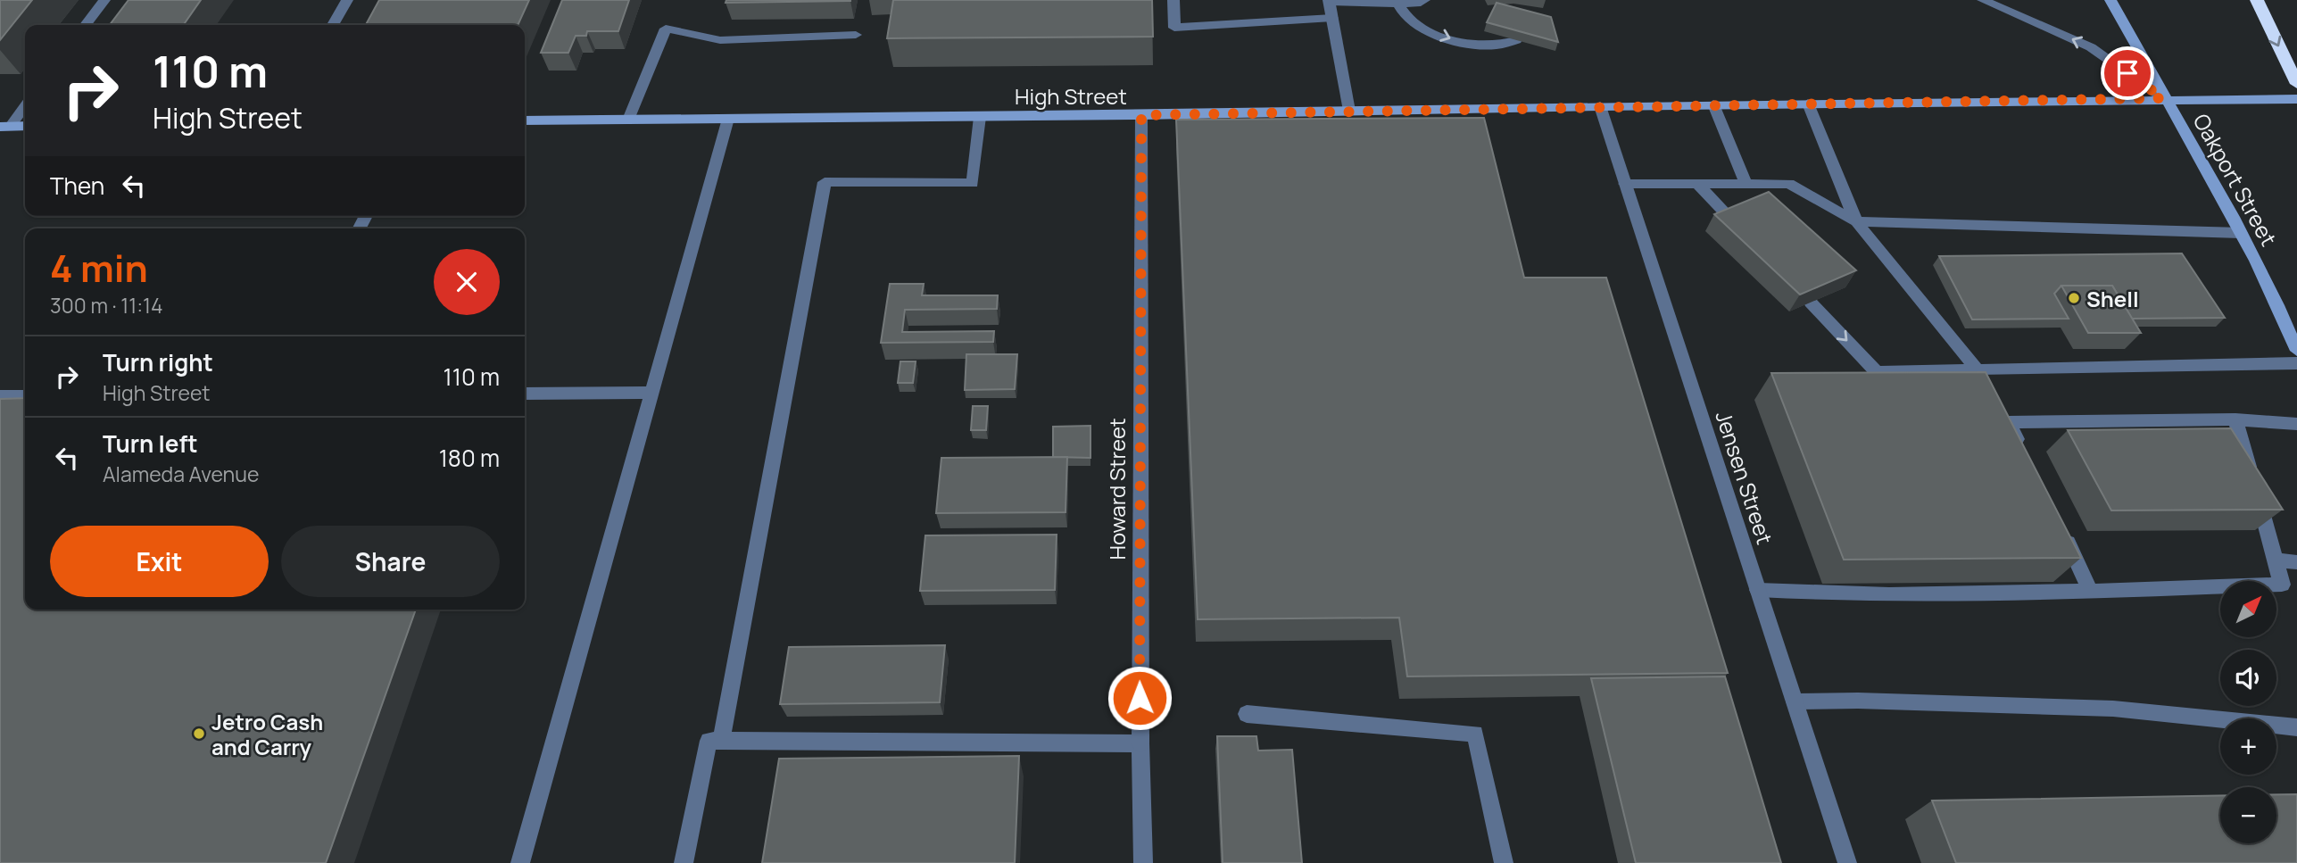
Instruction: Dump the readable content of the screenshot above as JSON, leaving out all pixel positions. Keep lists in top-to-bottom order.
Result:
{
  "streets": {
    "main road": ["High Street", "Oakport Street"],
    "street": ["Jensen Street", "Howard Street"]
  },
  "crossings": [
    ["High Street", "Oakport Street"],
    ["High Street", "Jensen Street"],
    ["High Street", "Howard Street"]
  ],
  "places": ["Shell", "Jetro Cash and Carry"],
  "north": "top right",
  "page": {
    "turn": ["110 m", "High Street"],
    "then": "Then",
    "heading": ["4 min", "300 m · 11:14"],
    "list": [
      {
        "name": "Turn right",
        "note": "High Street",
        "value": "110 m"
      },
      {
        "name": "Turn left",
        "note": "Alameda Avenue",
        "value": "180 m"
      }
    ],
    "buttons": ["Exit", "Share"],
    "map_buttons": ["+", "−"]
  }
}
